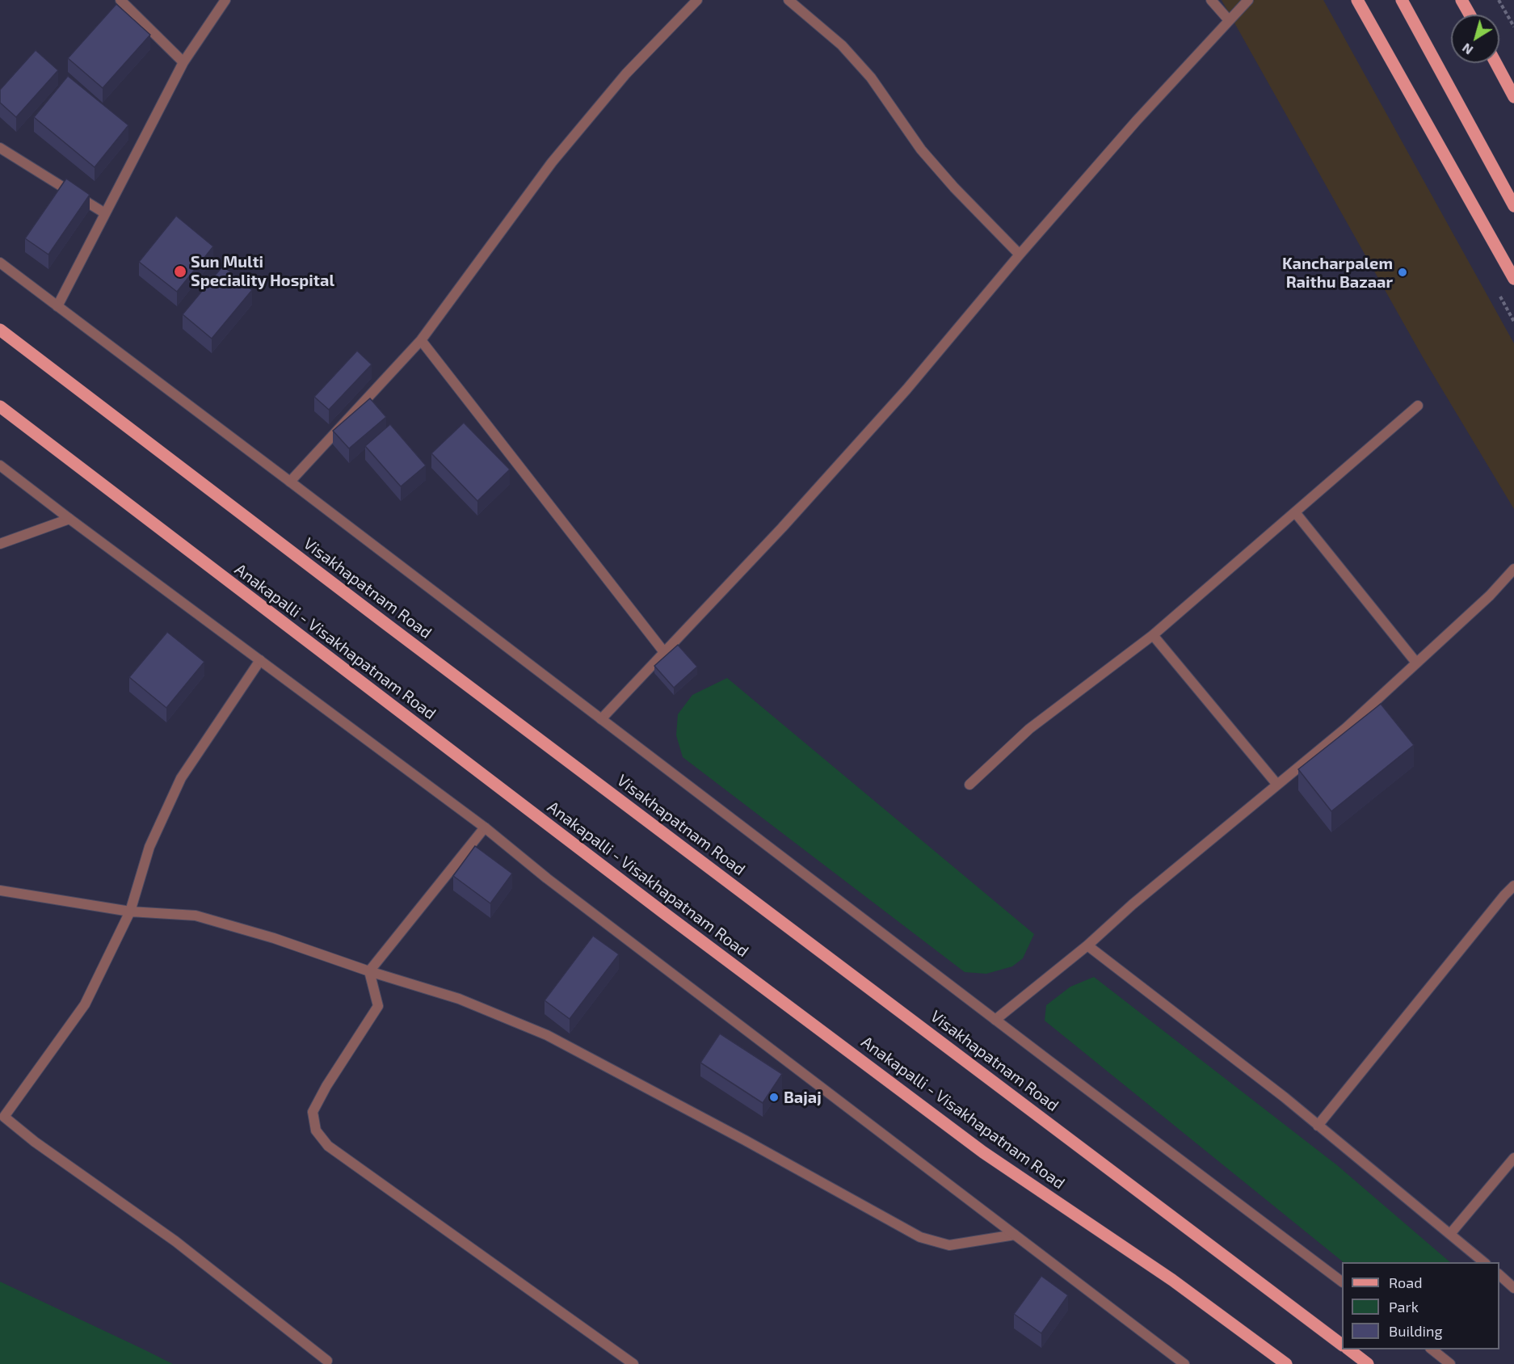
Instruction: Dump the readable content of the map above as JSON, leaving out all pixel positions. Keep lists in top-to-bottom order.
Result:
{
  "streets": {
    "main road": ["Visakhapatnam Road", "Anakapalli - Visakhapatnam Road"]
  },
  "places": ["Sun Multi Speciality Hospital", "Kancharpalem Raithu Bazaar", "Bajaj"],
  "legend": ["Road", "Park", "Building"],
  "north": "bottom left"
}
